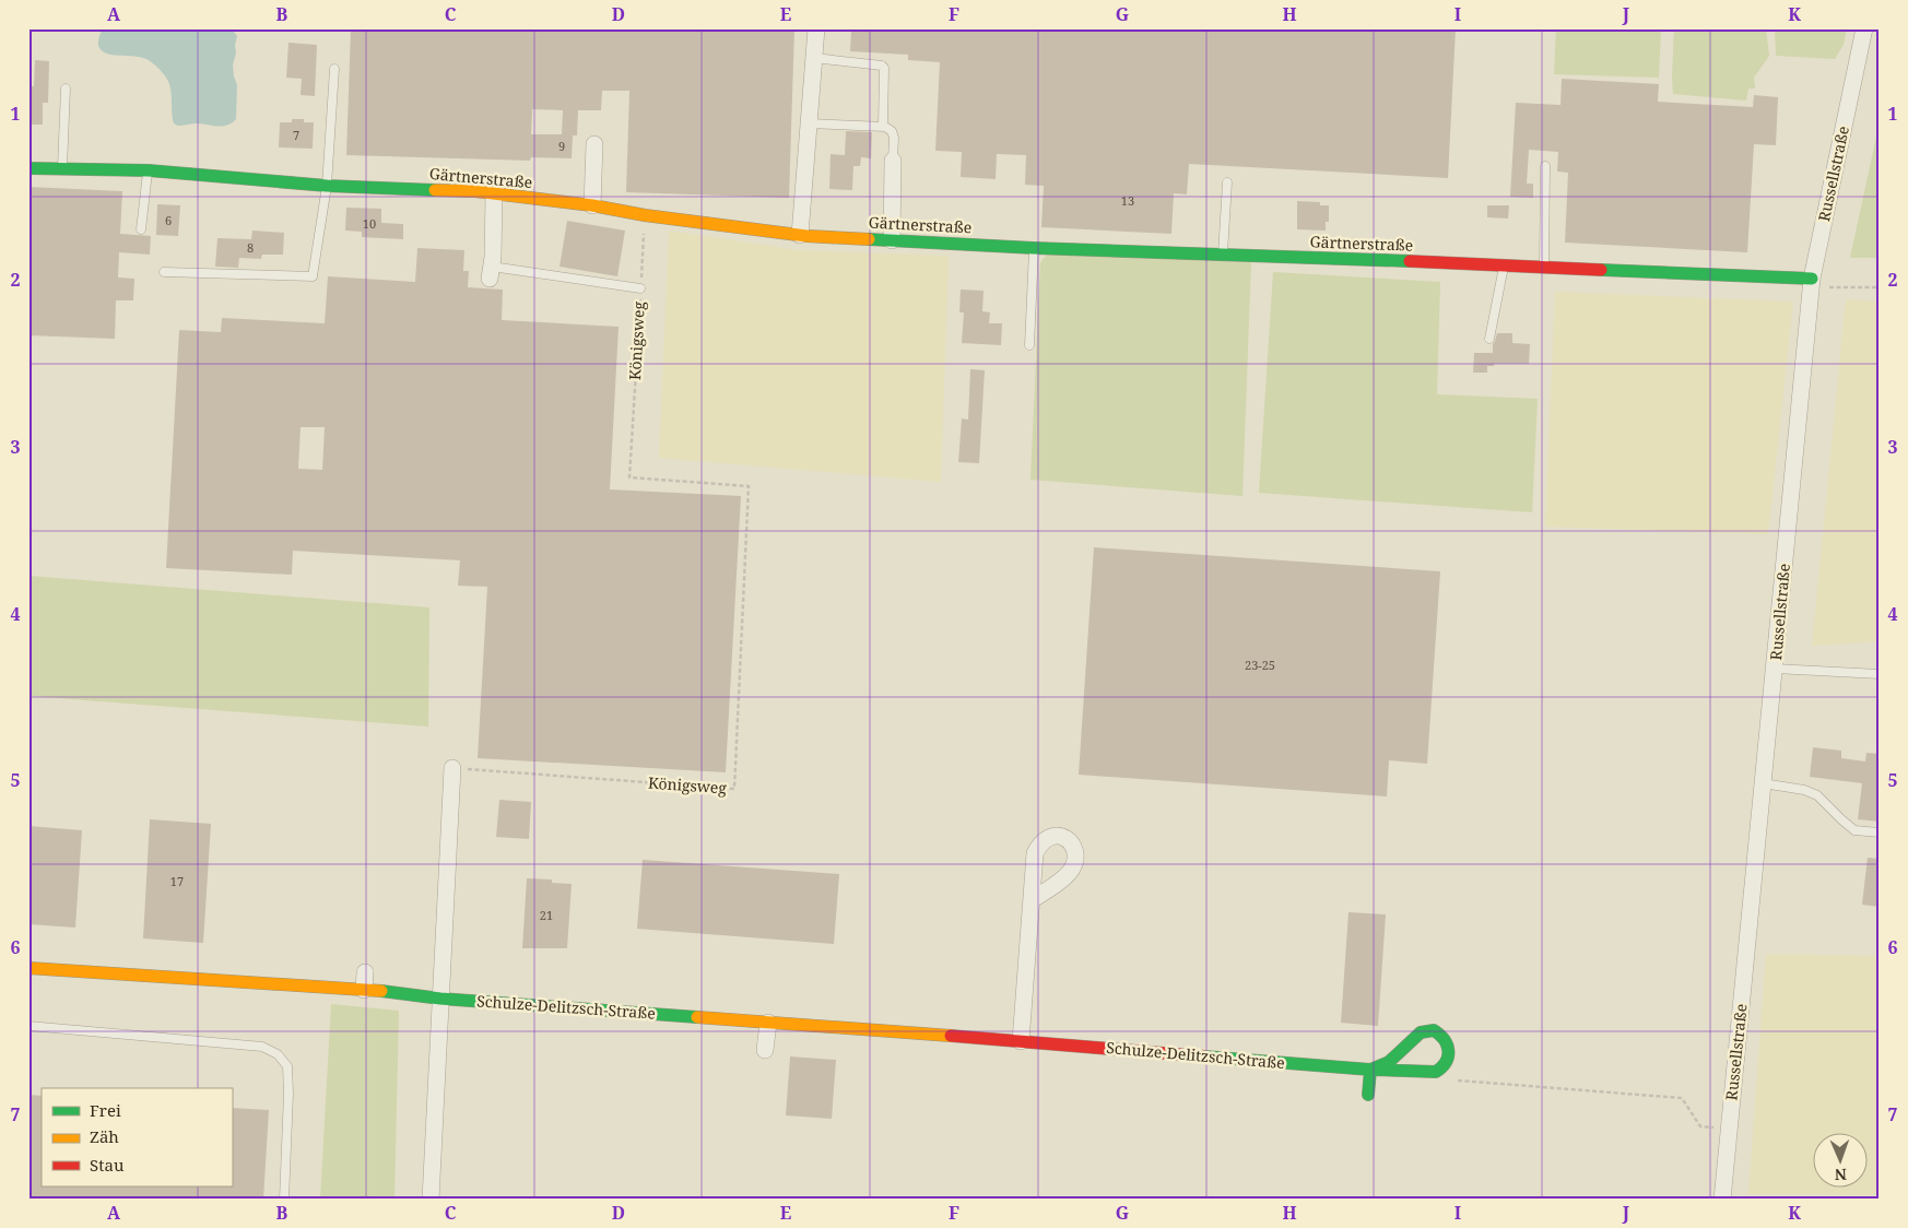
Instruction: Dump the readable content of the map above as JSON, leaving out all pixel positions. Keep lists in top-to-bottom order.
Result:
{
  "streets": {
    "street": ["Russellstraße", "Gärtnerstraße", "Schulze-Delitzsch-Straße"],
    "path": ["Königsweg"]
  },
  "crossings": [
    ["Russellstraße", "Gärtnerstraße"],
    ["Gärtnerstraße", "Königsweg"]
  ],
  "house_numbers": [
    "7",
    "9",
    "13",
    "6",
    "10",
    "8",
    "23-25",
    "17",
    "21"
  ],
  "legend": ["Frei", "Zäh", "Stau"],
  "north": "bottom",
  "grid": {
    "columns": [
      "A",
      "B",
      "C",
      "D",
      "E",
      "F",
      "G",
      "H",
      "I",
      "J",
      "K"
    ],
    "rows": [
      "1",
      "2",
      "3",
      "4",
      "5",
      "6",
      "7"
    ]
  }
}
